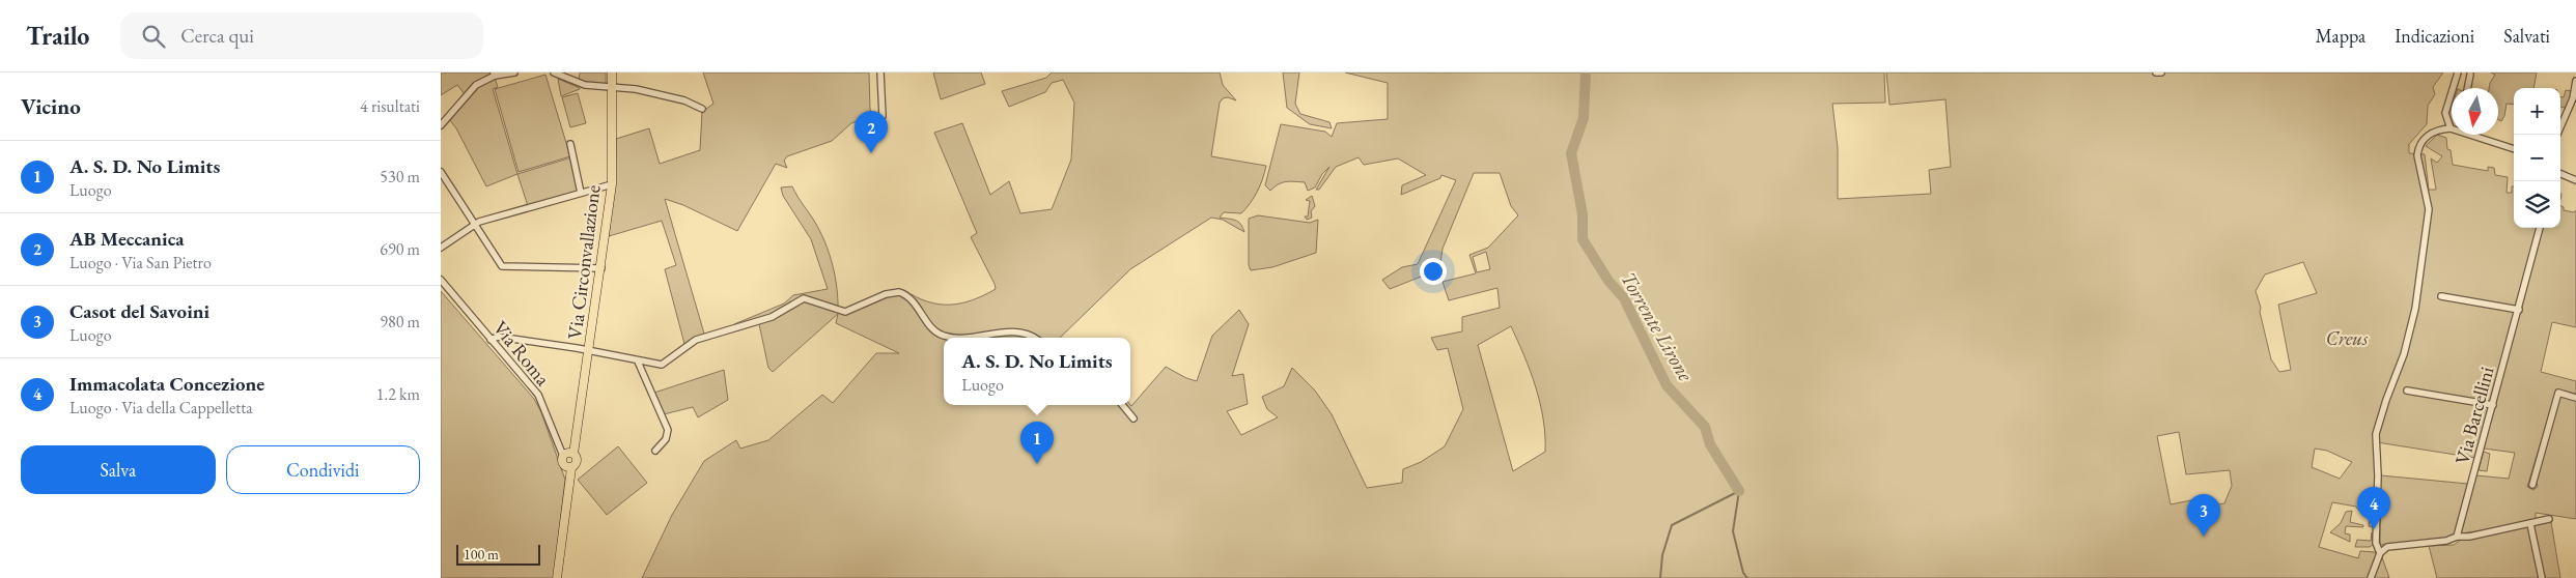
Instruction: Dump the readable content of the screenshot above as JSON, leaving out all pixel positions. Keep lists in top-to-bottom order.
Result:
{
  "streets": {
    "main road": ["Via Circonvallazione"],
    "street": ["Via Roma", "Via Barcellini"]
  },
  "crossings": [
    ["Via Circonvallazione", "Via Roma"]
  ],
  "water": ["Torrente Lirone"],
  "parks": ["Creus"],
  "scale_bar": "100 m",
  "north": "bottom",
  "page": {
    "header": "Trailo",
    "search": "Cerca qui",
    "nav": ["Mappa", "Indicazioni", "Salvati"],
    "heading": ["Vicino", "4 risultati"],
    "map_buttons": ["+", "−"],
    "pins": [
      "2",
      "1",
      "4",
      "3"
    ],
    "list": [
      {
        "mark": "1",
        "name": "A. S. D. No Limits",
        "note": "Luogo",
        "value": "530 m"
      },
      {
        "mark": "2",
        "name": "AB Meccanica",
        "note": "Luogo · Via San Pietro",
        "value": "690 m"
      },
      {
        "mark": "3",
        "name": "Casot del Savoini",
        "note": "Luogo",
        "value": "980 m"
      },
      {
        "mark": "4",
        "name": "Immacolata Concezione",
        "note": "Luogo · Via della Cappelletta",
        "value": "1.2 km"
      }
    ],
    "popup": ["A. S. D. No Limits", "Luogo"],
    "buttons": ["Salva", "Condividi"],
    "scale": "100 m"
  }
}
